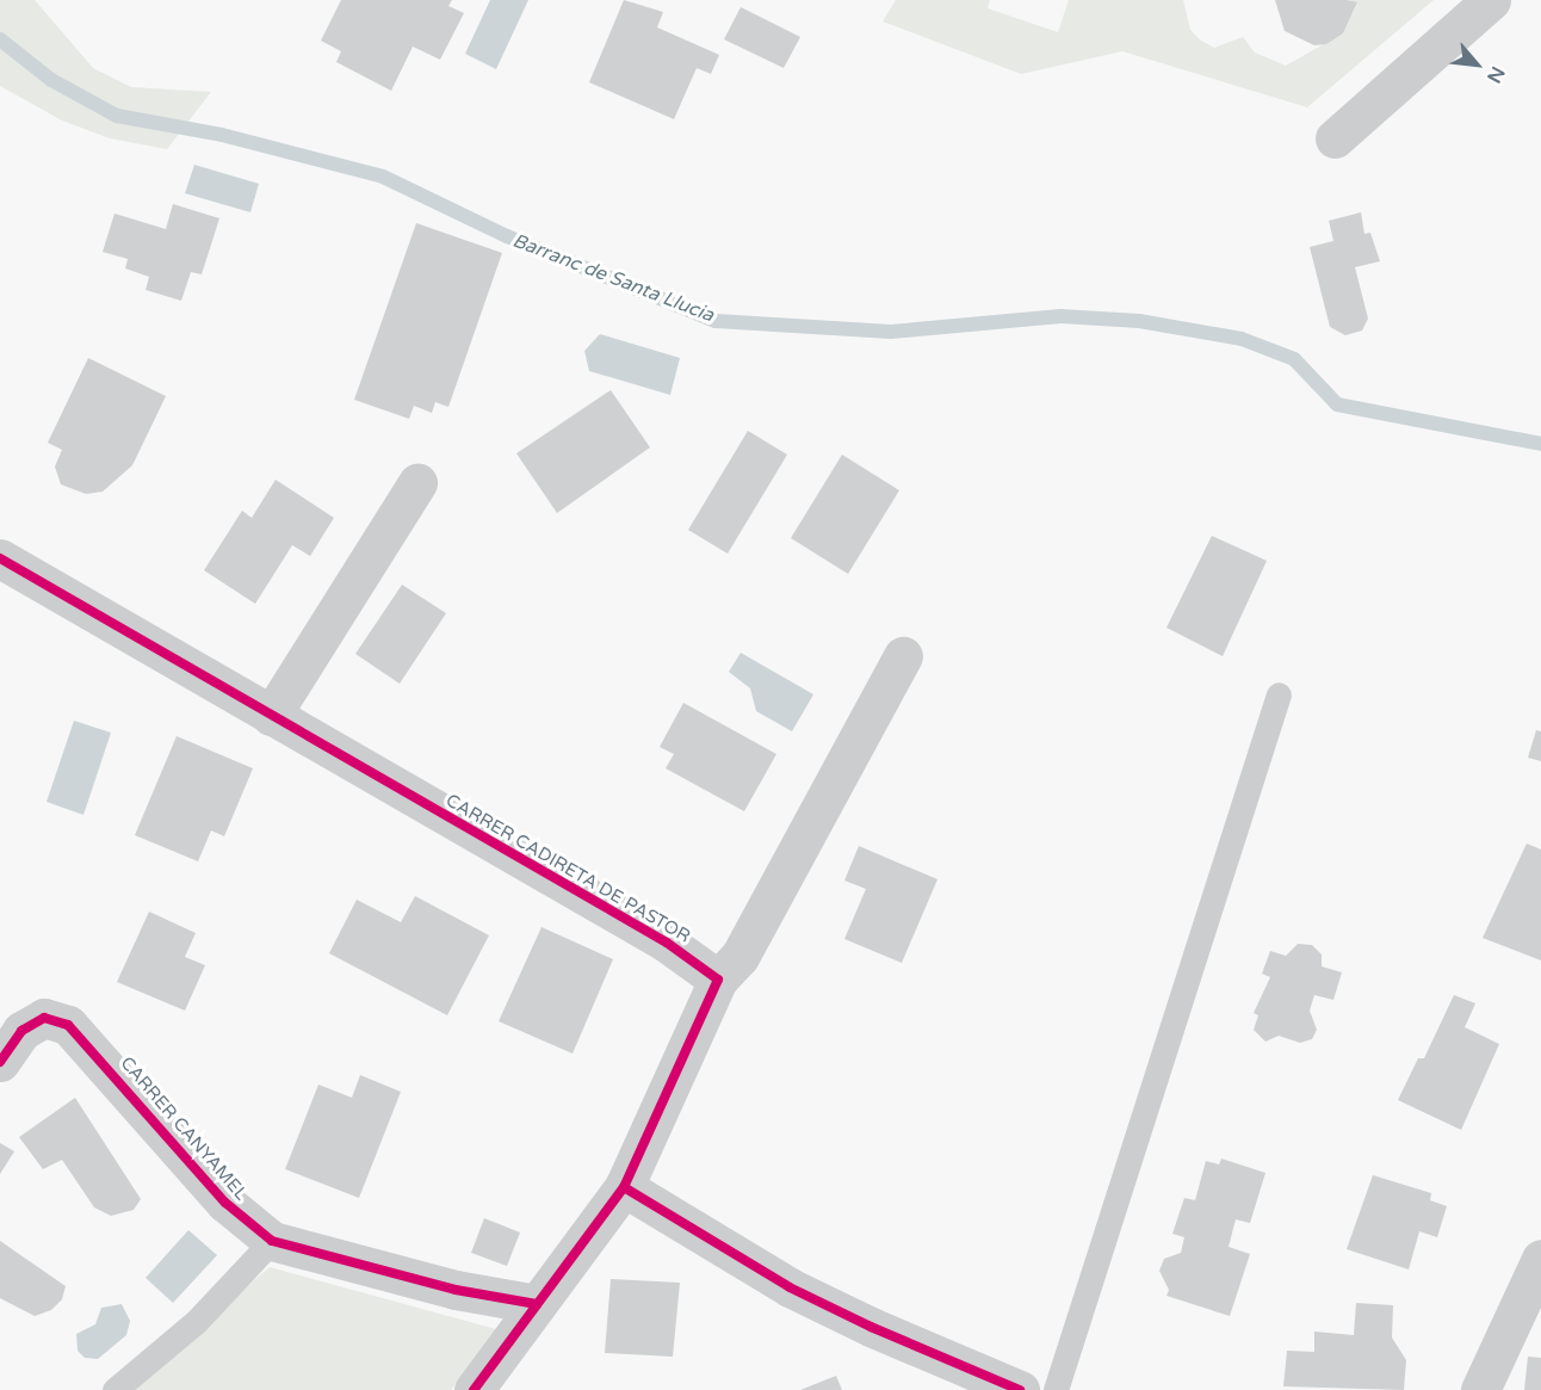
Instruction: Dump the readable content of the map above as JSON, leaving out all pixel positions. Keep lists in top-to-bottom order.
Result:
{
  "streets": {
    "street": ["CARRER CADIRETA DE PASTOR", "CARRER CANYAMEL"]
  },
  "water": ["Barranc de Santa Llucia"],
  "north": "bottom right"
}
